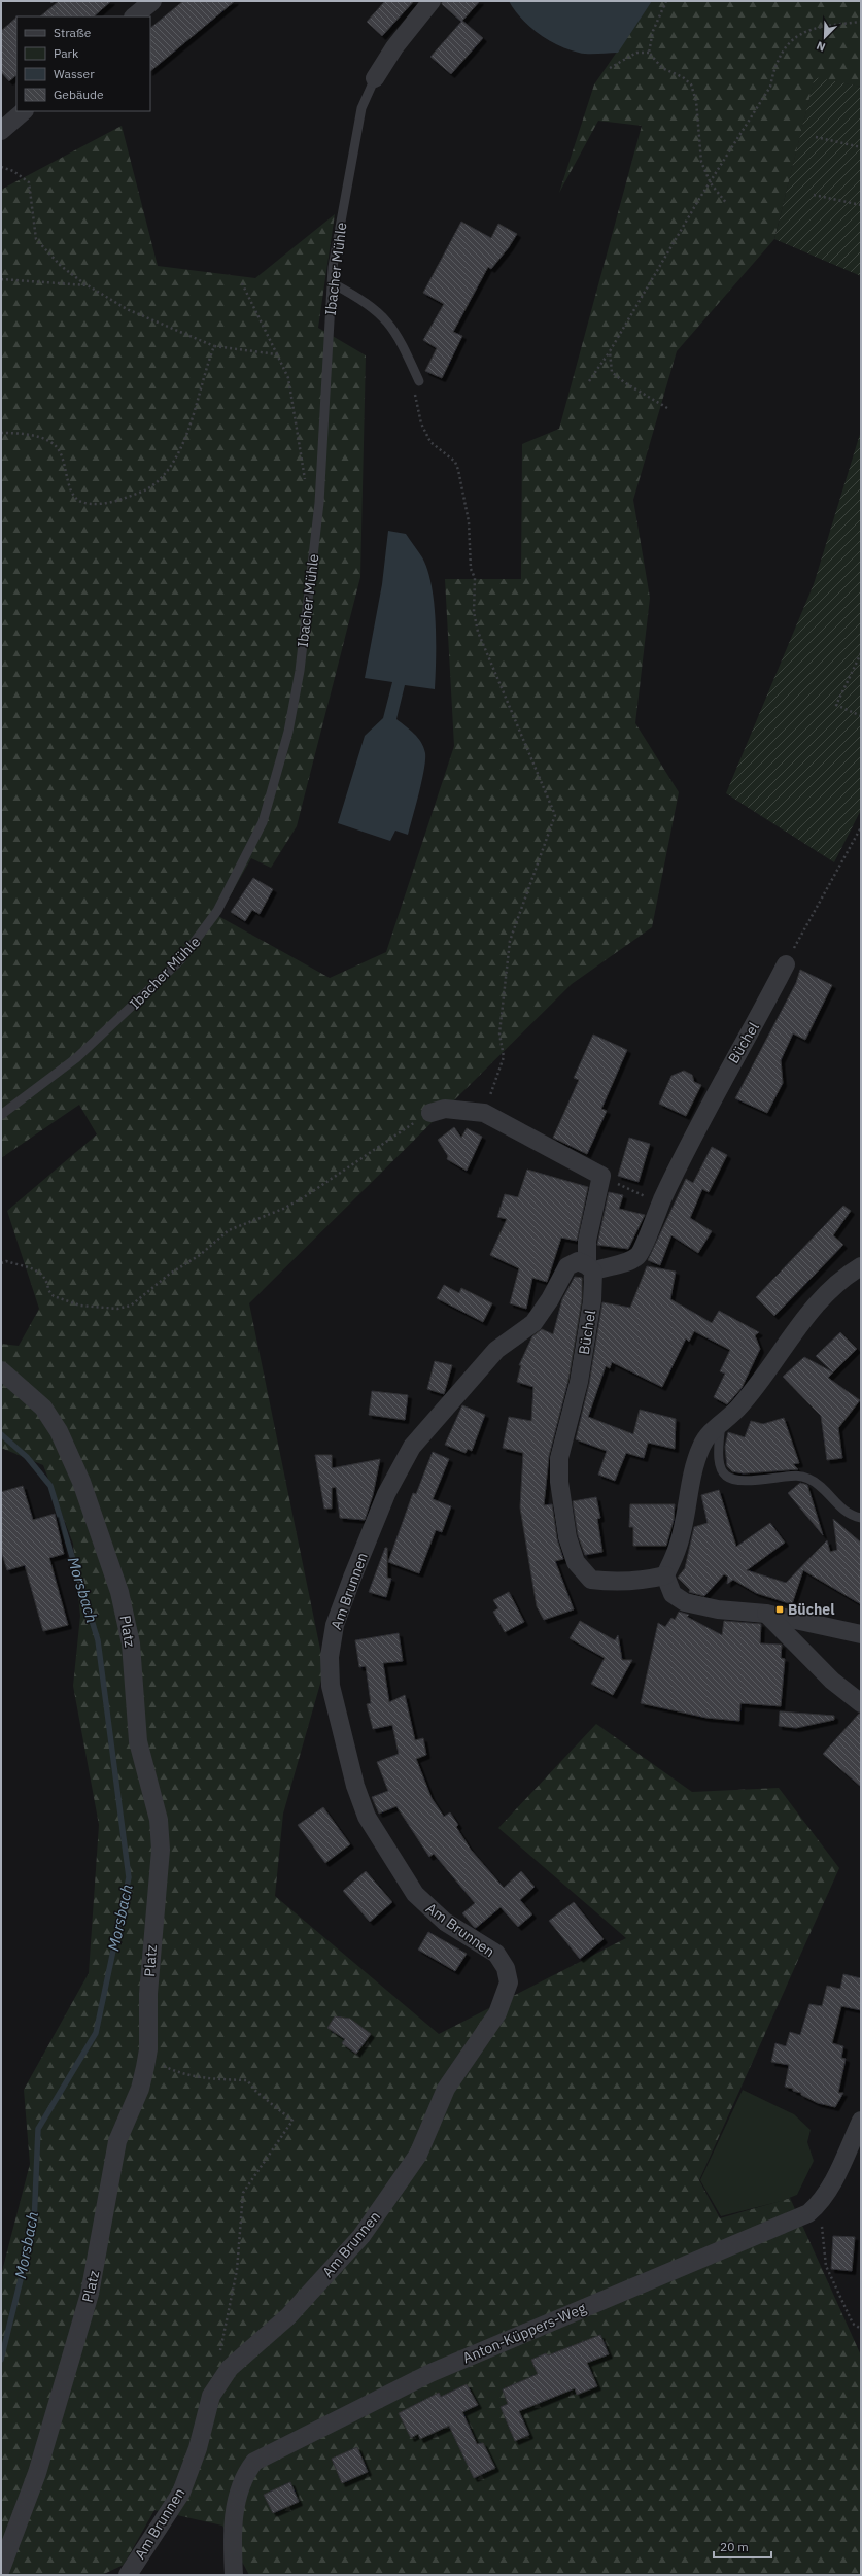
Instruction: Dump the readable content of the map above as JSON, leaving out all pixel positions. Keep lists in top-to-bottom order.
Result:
{
  "streets": {
    "street": [
      "Ibacher Mühle",
      "Büchel",
      "Am Brunnen",
      "Platz",
      "Anton-Küppers-Weg"
    ]
  },
  "crossings": [
    ["Büchel", "Am Brunnen"]
  ],
  "water": ["Morsbach"],
  "places": {
    "transit": ["Büchel"]
  },
  "legend": [
    "Straße",
    "Park",
    "Wasser",
    "Gebäude"
  ],
  "scale_bar": "20 m",
  "north": "bottom left"
}
